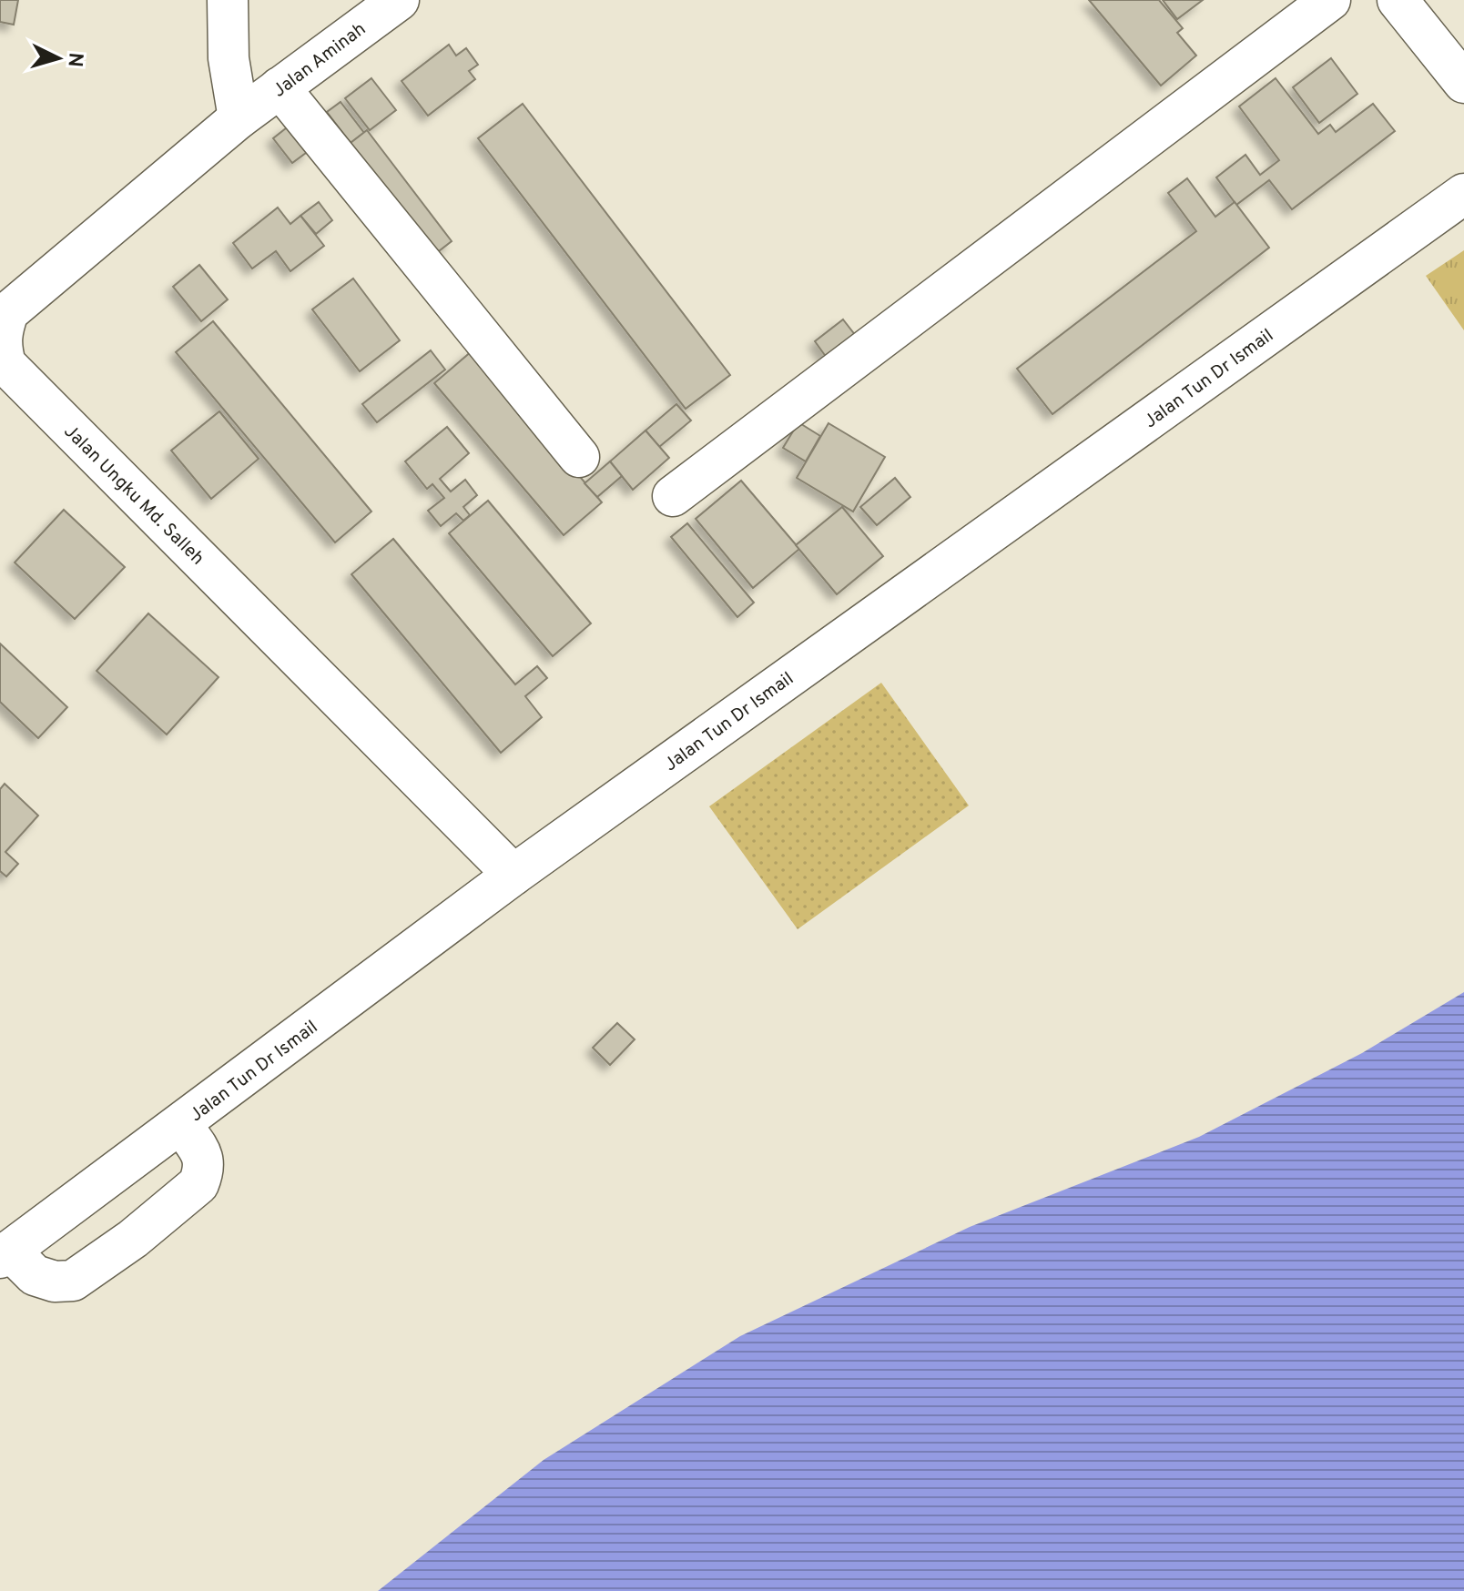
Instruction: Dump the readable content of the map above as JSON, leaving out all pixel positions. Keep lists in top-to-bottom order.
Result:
{
  "streets": {
    "street": ["Jalan Aminah", "Jalan Tun Dr Ismail", "Jalan Ungku Md. Salleh"]
  },
  "crossings": [
    ["Jalan Aminah", "Jalan Ungku Md. Salleh"],
    ["Jalan Tun Dr Ismail", "Jalan Ungku Md. Salleh"]
  ],
  "north": "right"
}
